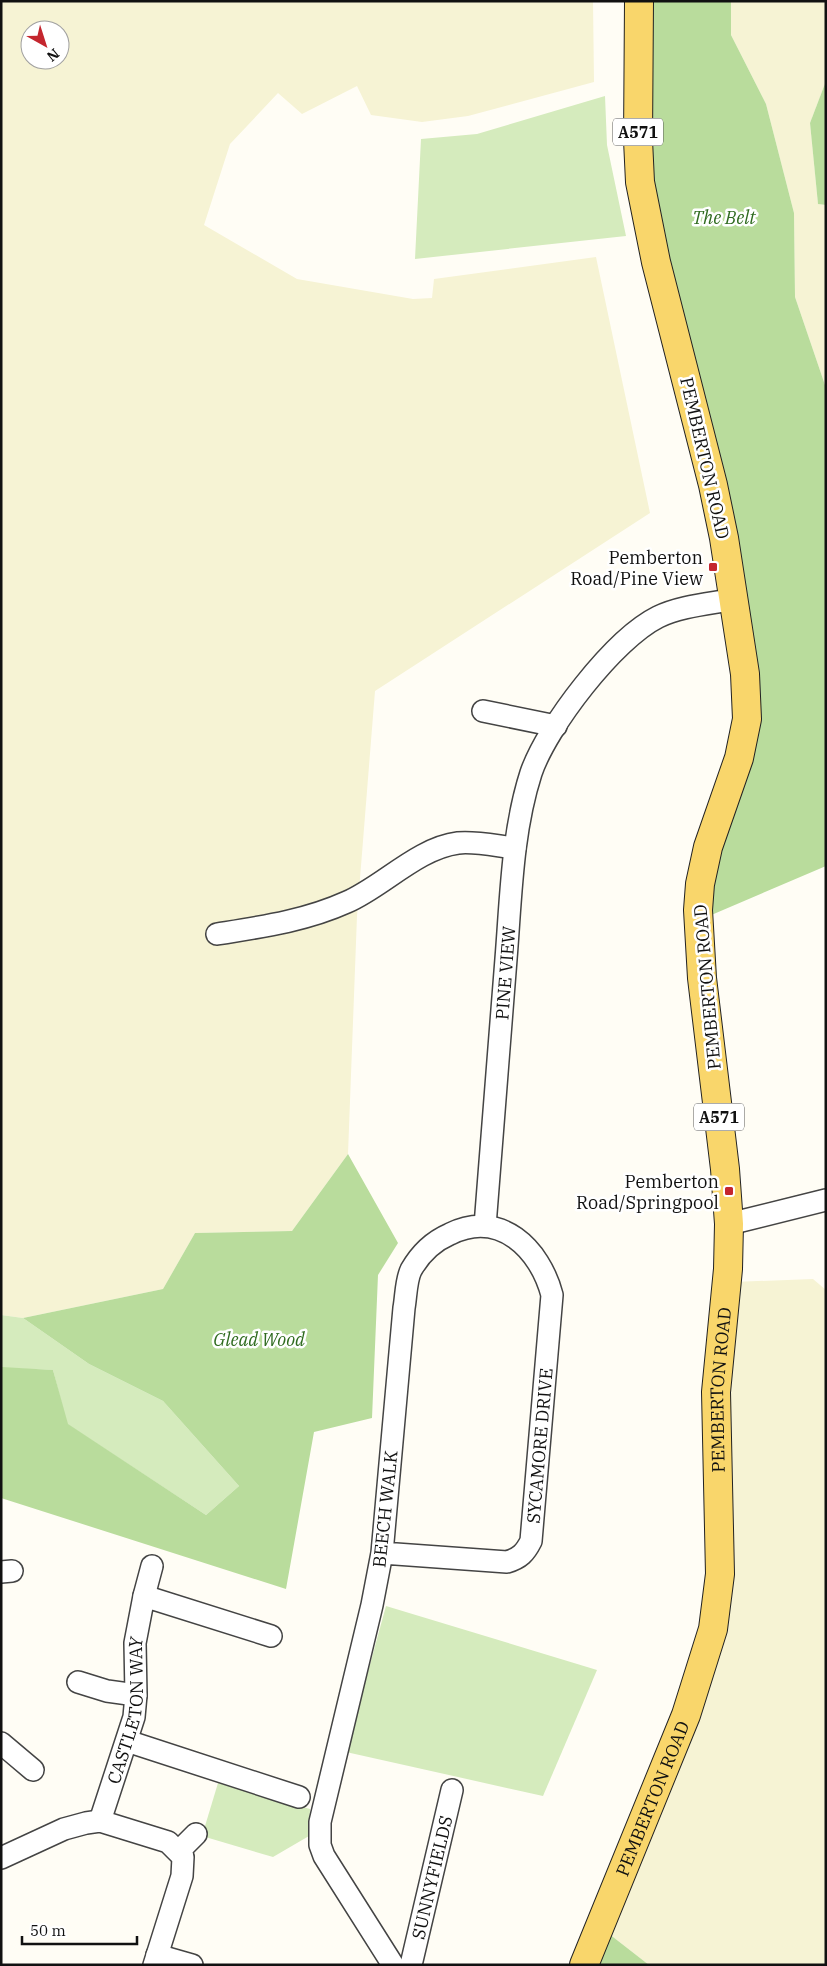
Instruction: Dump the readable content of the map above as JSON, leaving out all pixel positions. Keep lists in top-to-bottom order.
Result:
{
  "streets": {
    "main road": ["A571", "PEMBERTON ROAD"],
    "street": [
      "PINE VIEW",
      "SYCAMORE DRIVE",
      "BEECH WALK",
      "CASTLETON WAY",
      "SUNNYFIELDS"
    ]
  },
  "crossings": [
    ["PEMBERTON ROAD", "PINE VIEW"],
    ["PINE VIEW", "SYCAMORE DRIVE"],
    ["PINE VIEW", "BEECH WALK"],
    ["SYCAMORE DRIVE", "BEECH WALK"]
  ],
  "parks": ["The Belt", "Glead Wood"],
  "places": {
    "transit": ["Pemberton Road/Pine View", "Pemberton Road/Springpool"]
  },
  "scale_bar": "50 m",
  "north": "bottom right"
}
